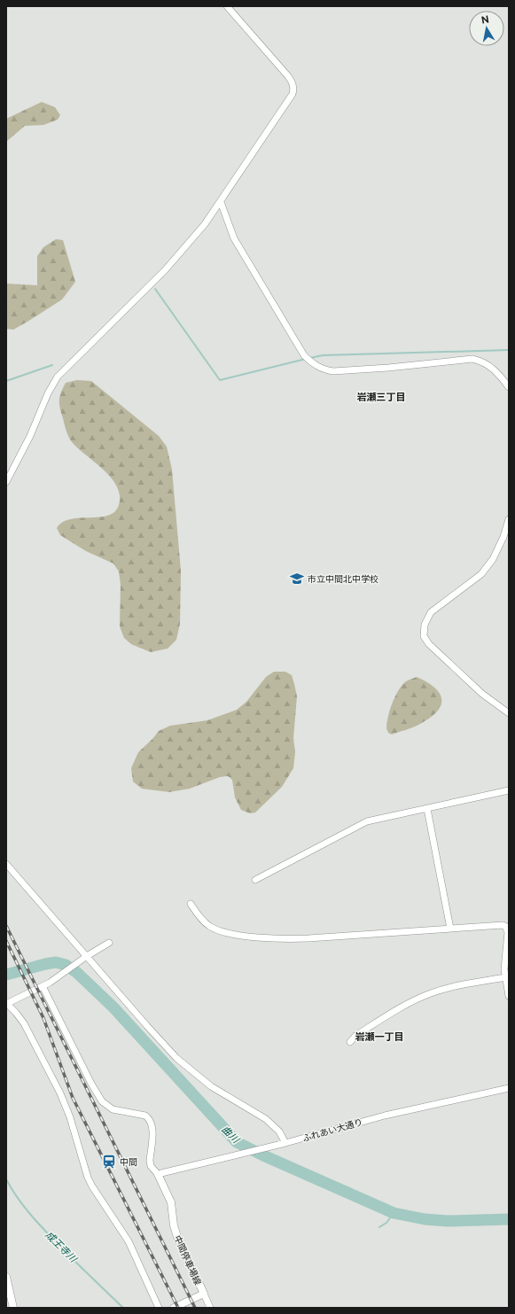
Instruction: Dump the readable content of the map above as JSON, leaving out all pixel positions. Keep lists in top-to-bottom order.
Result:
{
  "streets": {
    "main road": ["中間停車場線"],
    "street": ["ふれあい大通り"]
  },
  "crossings": [
    ["ふれあい大通り", "中間停車場線"]
  ],
  "districts": ["岩瀬三丁目", "岩瀬一丁目"],
  "water": ["曲川", "成王寺川"],
  "places": {
    "school or university": ["市立中間北中学校"],
    "station": ["中間"]
  },
  "north": "top"
}
